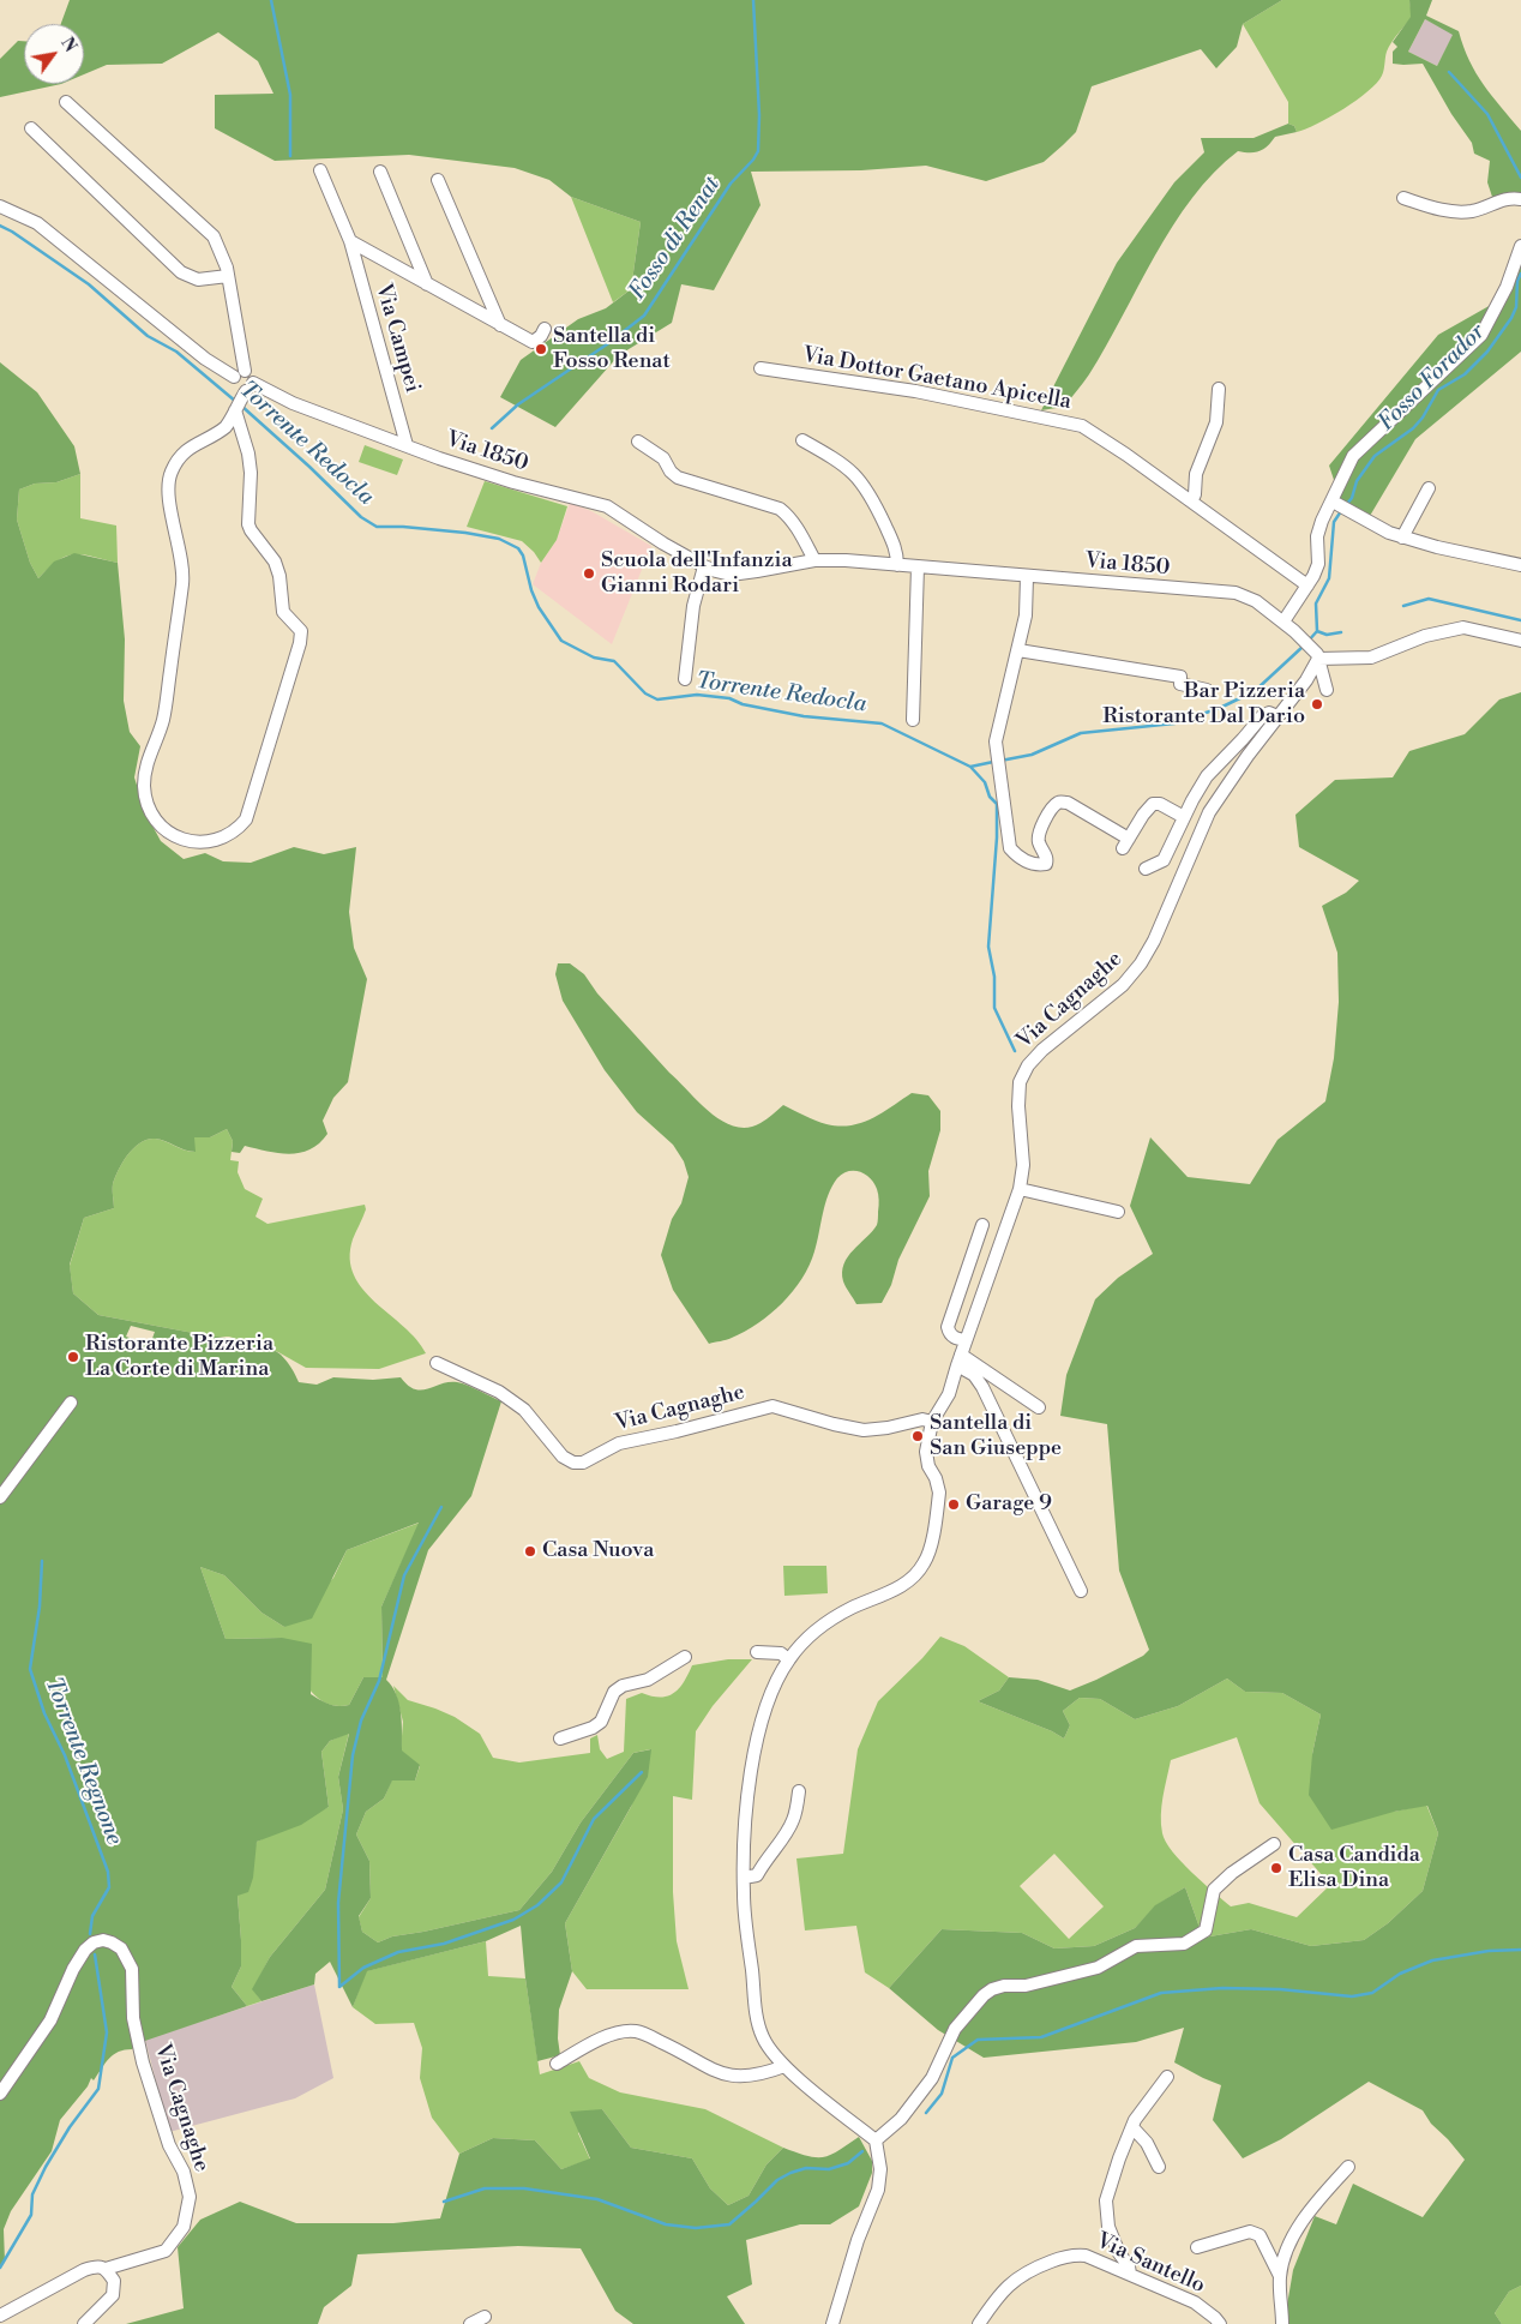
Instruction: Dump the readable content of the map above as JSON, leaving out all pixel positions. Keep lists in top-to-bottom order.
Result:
{
  "streets": {
    "street": [
      "Via Campei",
      "Via Dottor Gaetano Apicella",
      "Via 1850",
      "Via Cagnaghe",
      "Via Santello"
    ]
  },
  "crossings": [
    ["Via Campei", "Via 1850"],
    ["Via 1850", "Via Cagnaghe"]
  ],
  "water": [
    "Fosso di Renat",
    "Fosso Forador",
    "Torrente Redocla",
    "Torrente Regnone"
  ],
  "places": [
    "Santella di Fosso Renat",
    "Scuola dell'Infanzia Gianni Rodari",
    "Bar Pizzeria Ristorante Dal Dario",
    "Ristorante Pizzeria La Corte di Marina",
    "Santella di San Giuseppe",
    "Garage 9",
    "Casa Nuova",
    "Casa Candida Elisa Dina"
  ],
  "north": "top right"
}
